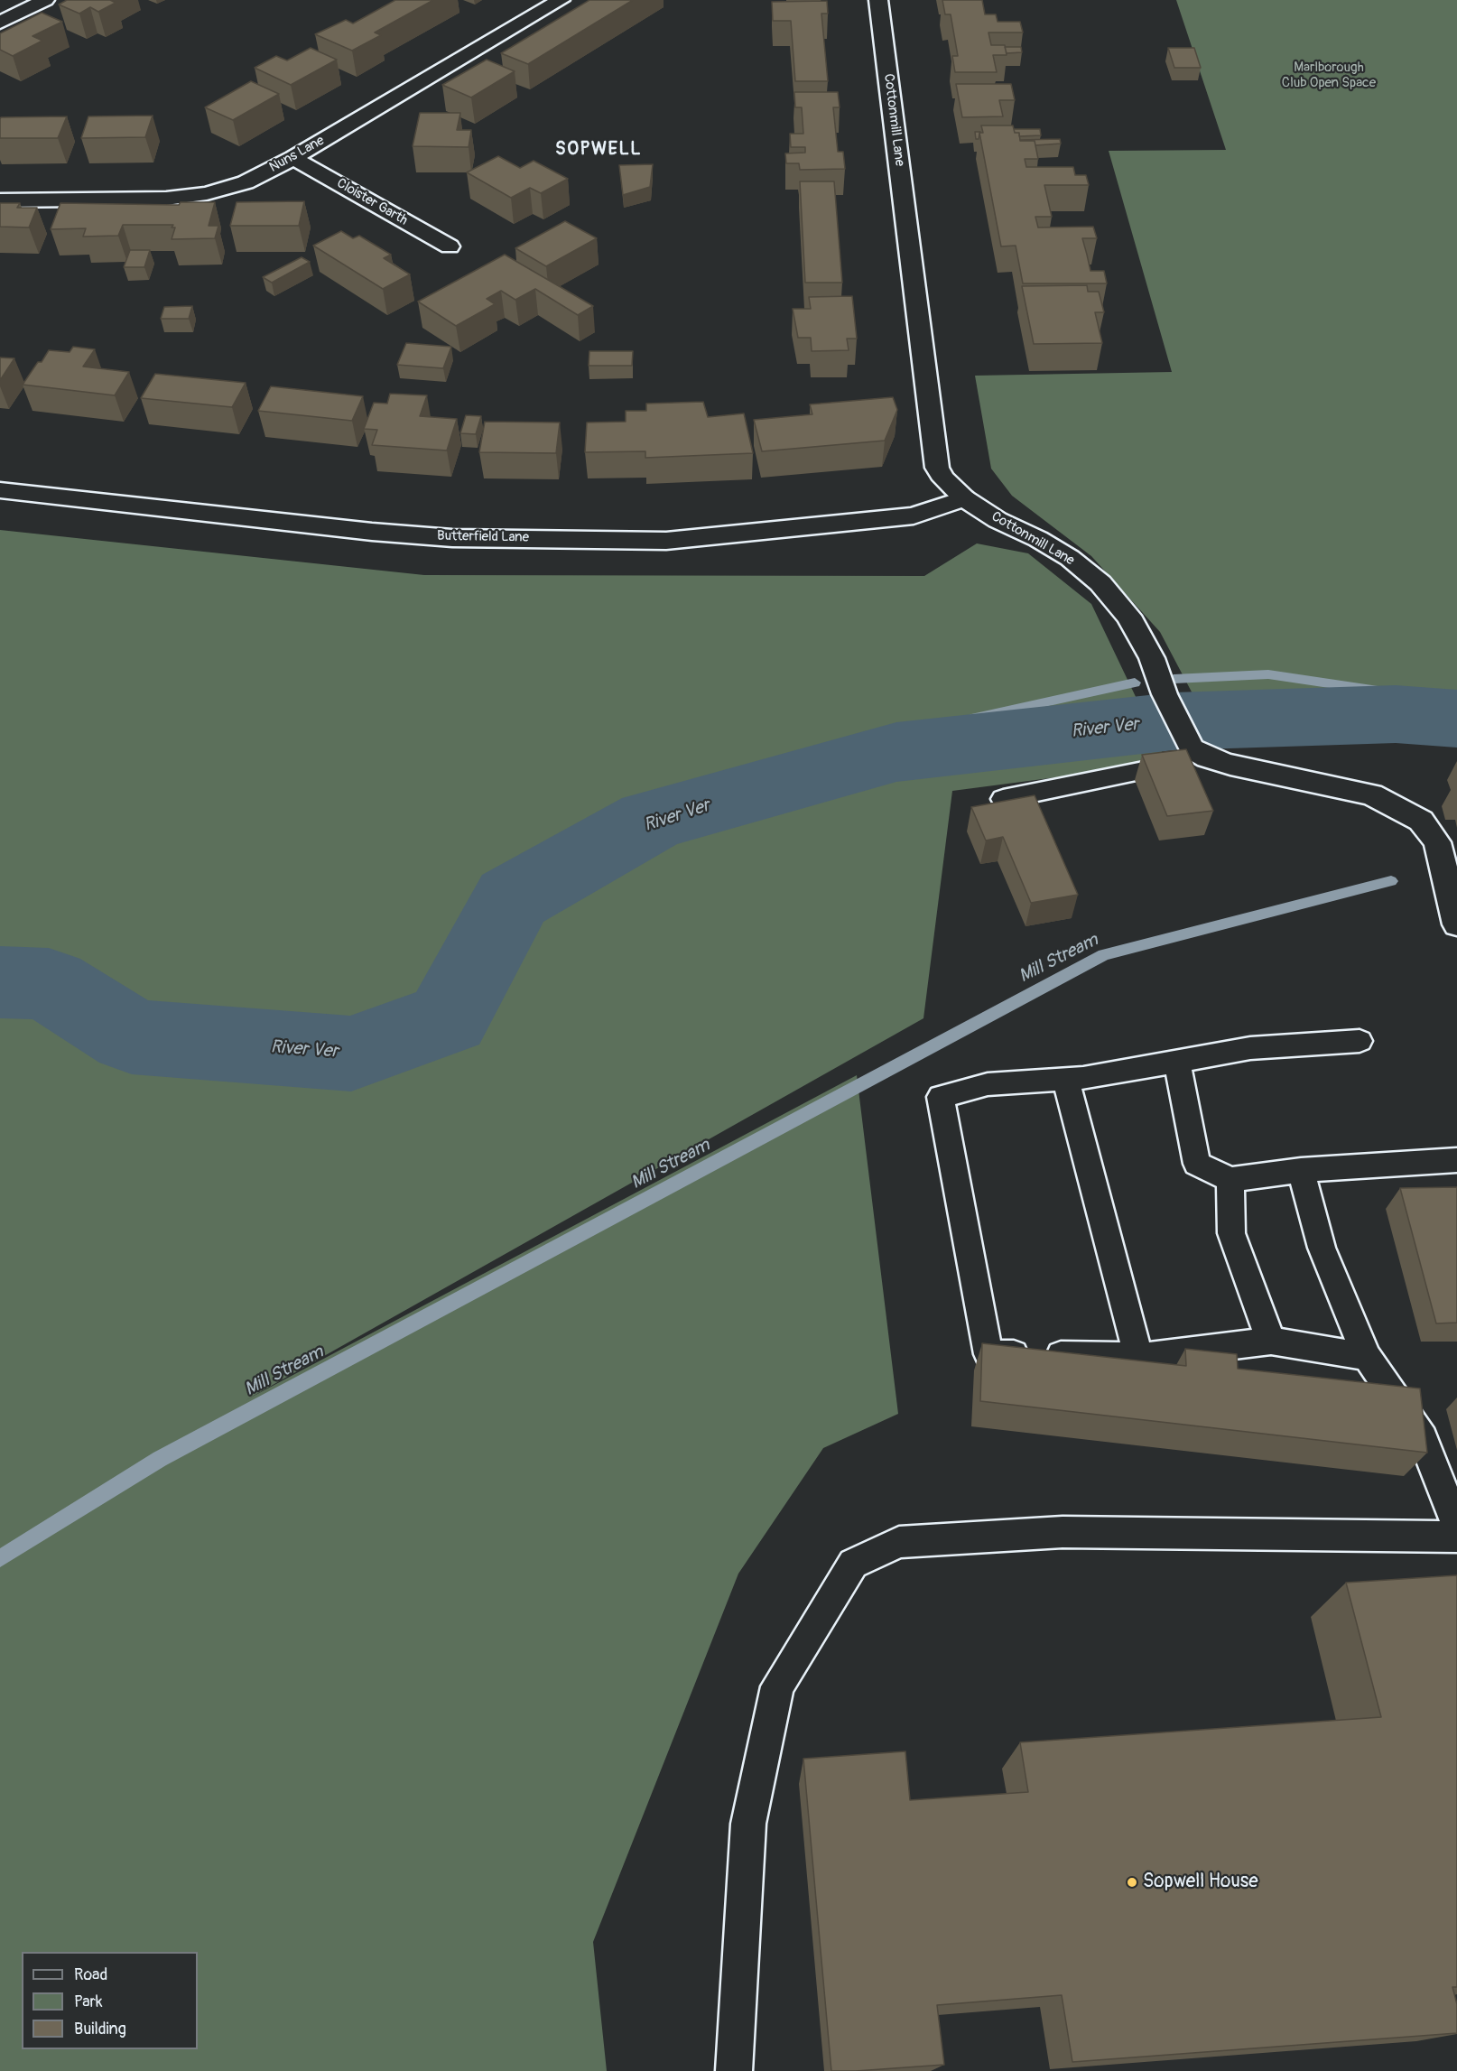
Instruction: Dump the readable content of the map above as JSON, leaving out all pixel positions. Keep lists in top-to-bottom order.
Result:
{
  "streets": {
    "street": [
      "Cottonmill Lane",
      "Nuns Lane",
      "Cloister Garth",
      "Butterfield Lane"
    ]
  },
  "crossings": [
    ["Cottonmill Lane", "Butterfield Lane"],
    ["Nuns Lane", "Cloister Garth"]
  ],
  "districts": ["SOPWELL"],
  "water": ["River Ver", "Mill Stream"],
  "parks": ["Marlborough Club Open Space"],
  "places": ["Sopwell House"],
  "legend": ["Road", "Park", "Building"]
}
